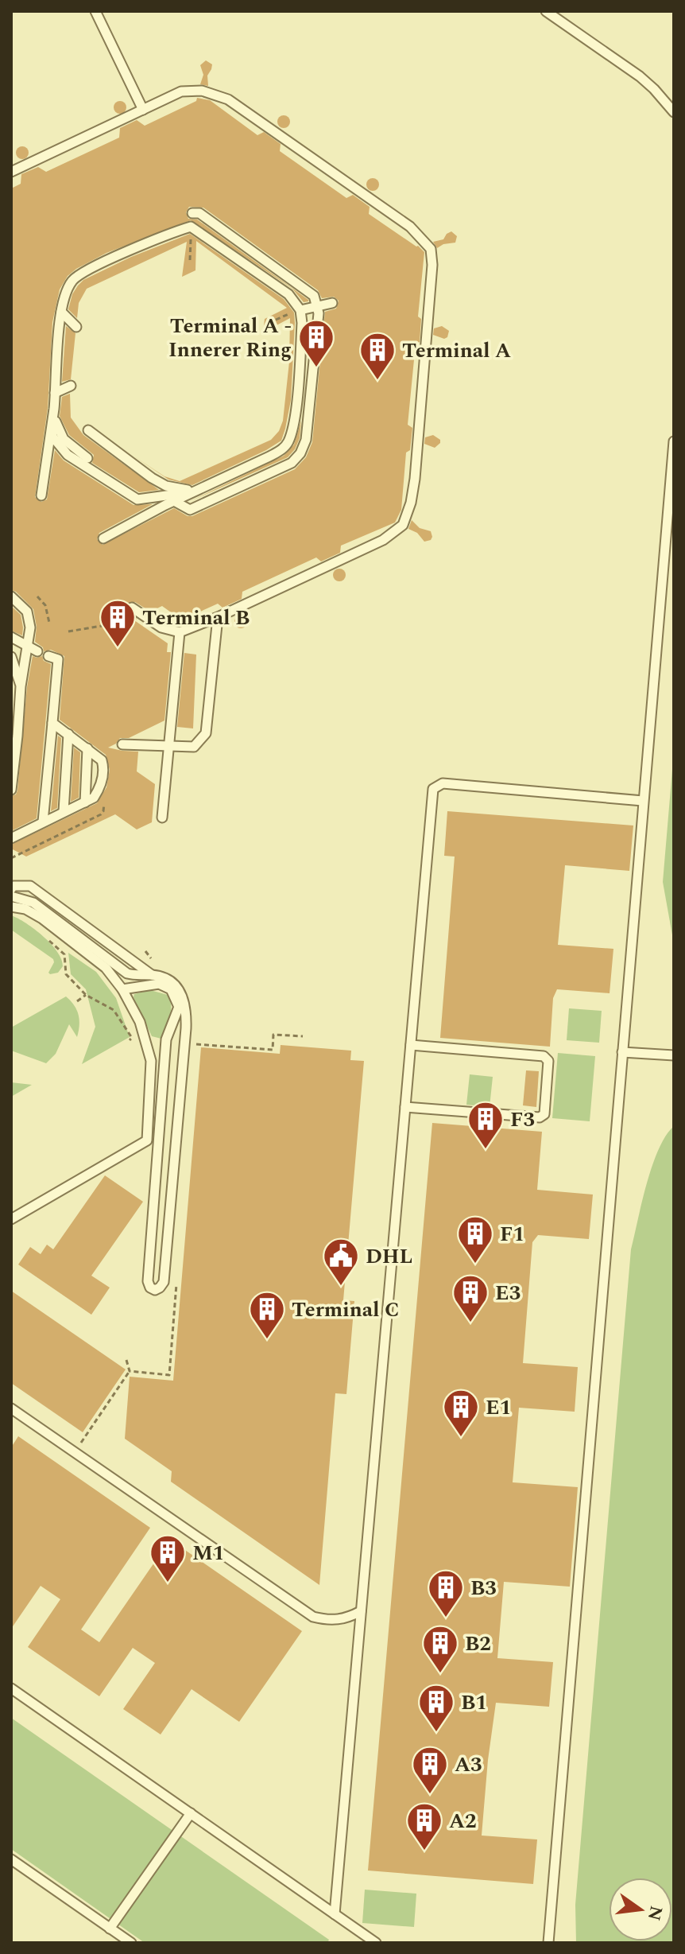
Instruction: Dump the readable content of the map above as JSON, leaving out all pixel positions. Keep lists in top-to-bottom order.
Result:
{
  "places": {
    "building": [
      "Terminal A - Innerer Ring",
      "Terminal A",
      "Terminal B",
      "F3",
      "F1",
      "E3",
      "Terminal C",
      "E1",
      "M1",
      "B3",
      "B2",
      "B1",
      "A3",
      "A2"
    ],
    "public building": ["DHL"]
  },
  "north": "right"
}
